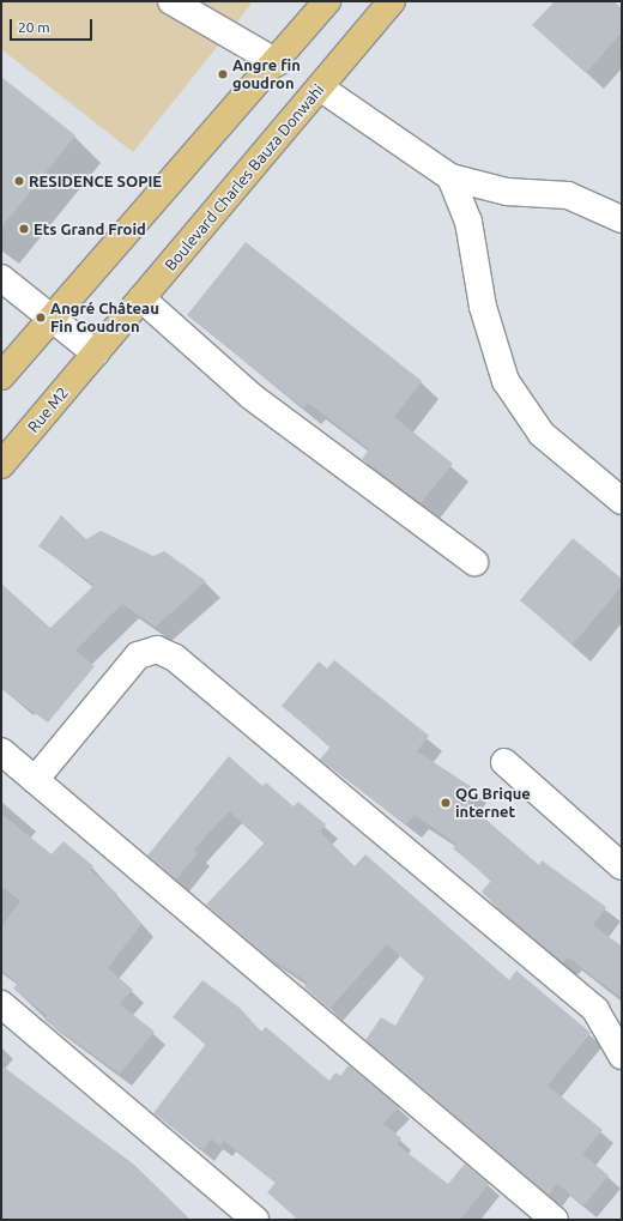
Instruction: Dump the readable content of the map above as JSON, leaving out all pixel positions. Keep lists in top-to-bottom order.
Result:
{
  "streets": {
    "main road": ["Boulevard Charles Bauza Donwahi", "Rue M2"]
  },
  "crossings": [
    ["Boulevard Charles Bauza Donwahi", "Rue M2"]
  ],
  "places": [
    "Angre fin goudron",
    "RESIDENCE SOPIE",
    "Ets Grand Froid",
    "Angré Château Fin Goudron",
    "QG Brique internet"
  ],
  "scale_bar": "20 m"
}
